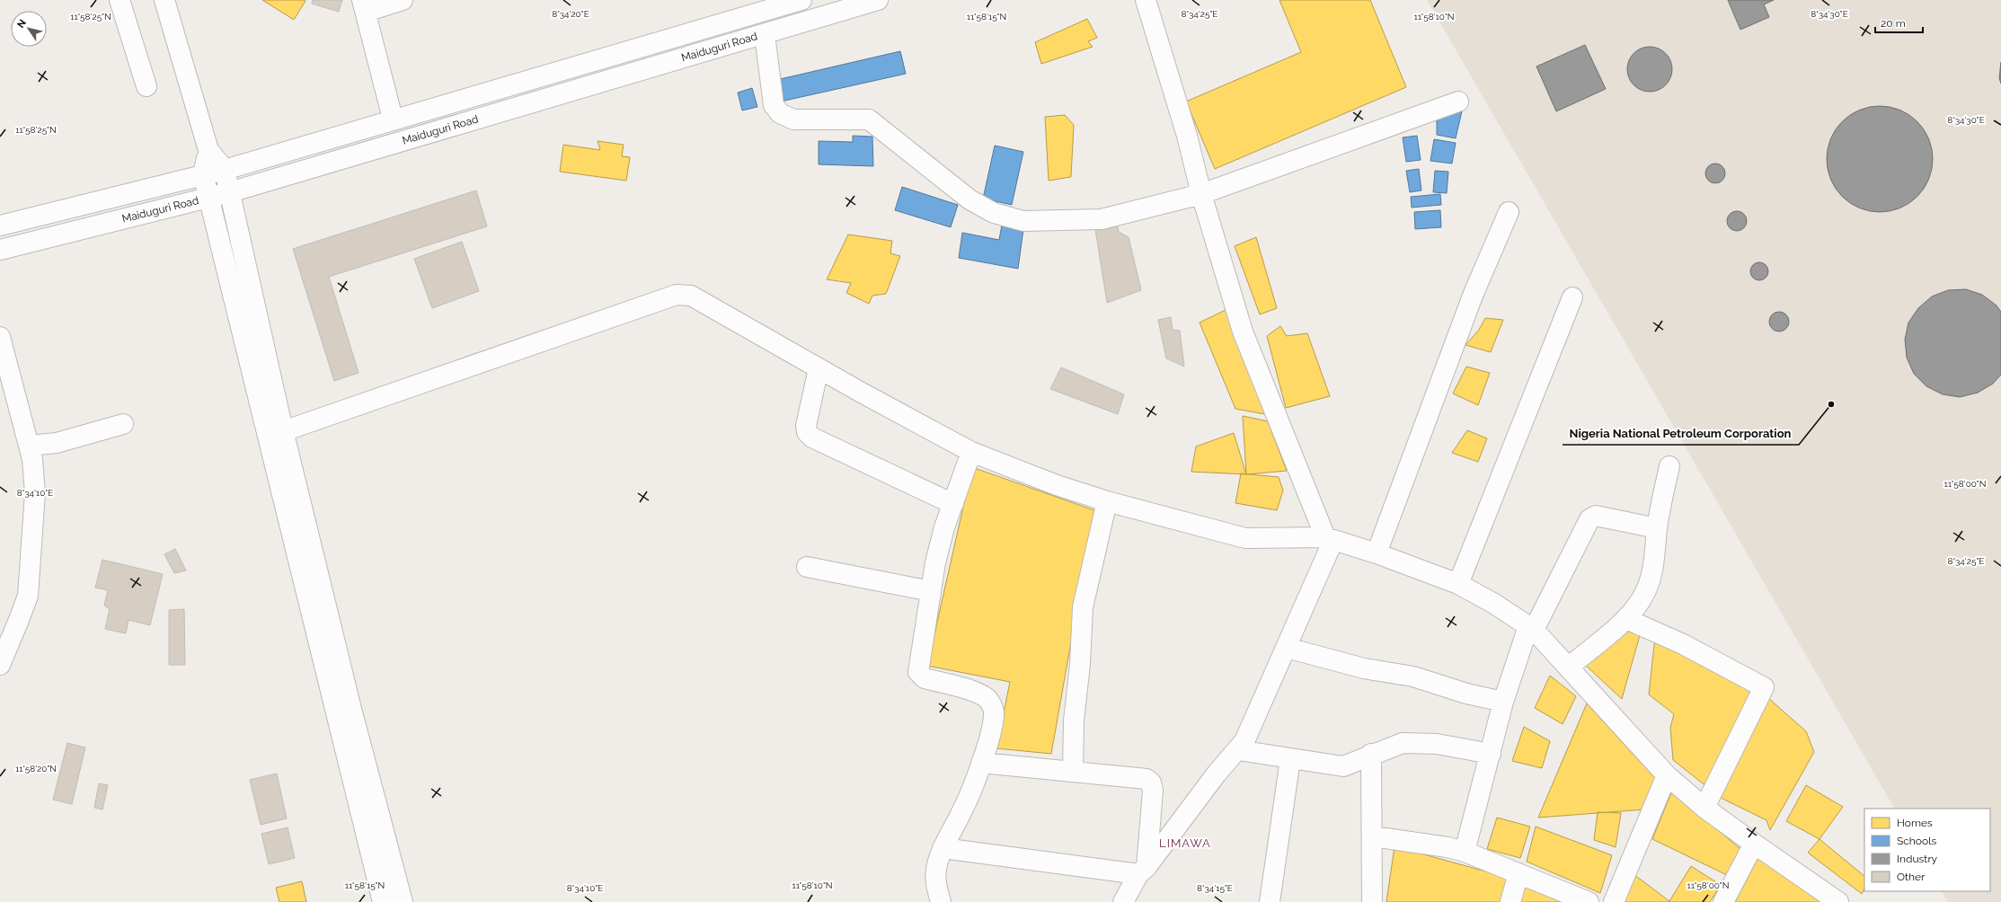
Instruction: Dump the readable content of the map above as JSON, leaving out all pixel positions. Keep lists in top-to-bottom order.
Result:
{
  "streets": {
    "main road": ["Maiduguri Road"]
  },
  "districts": ["LIMAWA"],
  "places": ["Nigeria National Petroleum Corporation"],
  "legend": [
    "Homes",
    "Schools",
    "Industry",
    "Other"
  ],
  "scale_bar": "20 m",
  "north": "top left",
  "coordinates": [
    "8°34'20\"E",
    "8°34'25\"E",
    "8°34'30\"E",
    "11°58'25\"N",
    "11°58'15\"N",
    "11°58'10\"N",
    "11°58'00\"N",
    "8°34'10\"E",
    "11°58'20\"N",
    "8°34'15\"E"
  ]
}
